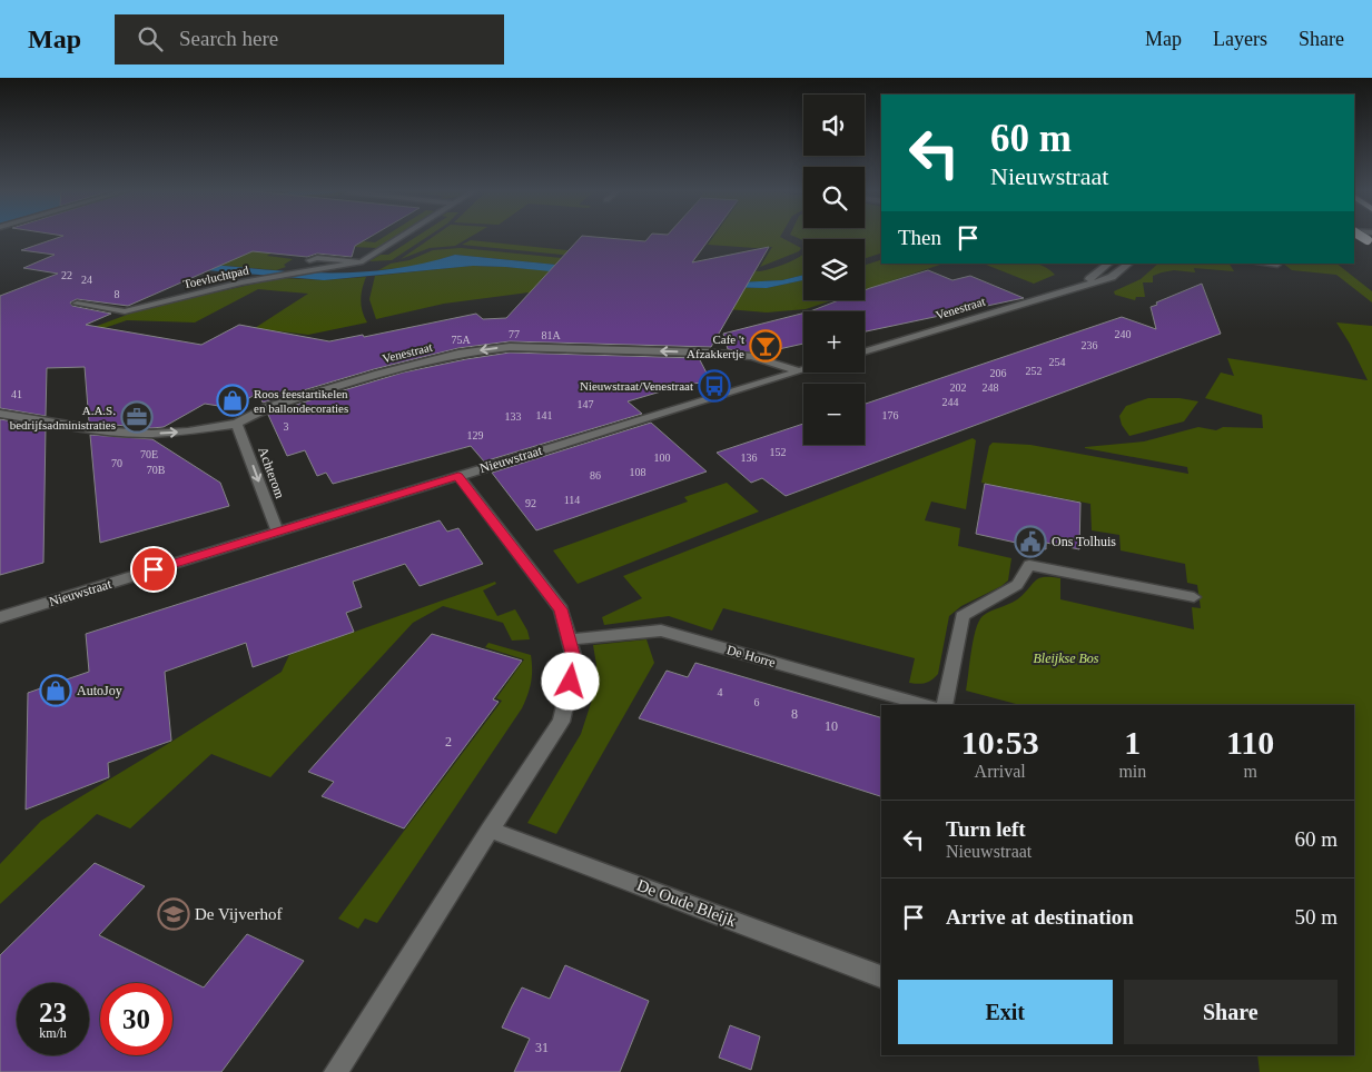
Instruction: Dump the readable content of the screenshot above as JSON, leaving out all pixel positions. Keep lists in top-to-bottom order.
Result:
{
  "streets": {
    "street": [
      "Toevluchtpad",
      "Venestraat",
      "Nieuwstraat",
      "Achterom",
      "De Horre",
      "De Oude Bleijk"
    ]
  },
  "crossings": [
    ["Venestraat", "Nieuwstraat"],
    ["Venestraat", "Achterom"],
    ["Nieuwstraat", "Achterom"]
  ],
  "one_way": ["Achterom"],
  "parks": ["Bleijkse Bos"],
  "places": {
    "bar": ["Cafe 't Afzakkertje"],
    "bus stop": ["Nieuwstraat/Venestraat"],
    "shop": ["Roos feestartikelen en ballondecoraties", "AutoJoy"],
    "office": ["A.A.S. bedrijfsadministraties"],
    "public building": ["Ons Tolhuis"],
    "school or university": ["De Vijverhof"]
  },
  "house_numbers": [
    "22",
    "24",
    "8",
    "77",
    "240",
    "81A",
    "75A",
    "236",
    "254",
    "252",
    "206",
    "202",
    "248",
    "41",
    "244",
    "147",
    "141",
    "176",
    "133",
    "3",
    "129",
    "152",
    "70E",
    "100",
    "136",
    "70",
    "70B",
    "108",
    "86",
    "114",
    "92",
    "4",
    "6",
    "8",
    "10",
    "2",
    "31"
  ],
  "page": {
    "header": "Map",
    "search": "Search here",
    "nav": ["Map", "Layers", "Share"],
    "map_buttons": ["+", "−"],
    "turn": ["60 m", "Nieuwstraat"],
    "then": "Then",
    "eta": [
      "10:53",
      "Arrival",
      "1",
      "min",
      "110",
      "m"
    ],
    "list": [
      {
        "name": "Turn left",
        "note": "Nieuwstraat",
        "value": "60 m"
      },
      {
        "name": "Arrive at destination",
        "value": "50 m"
      }
    ],
    "buttons": ["Exit", "Share"],
    "speed": "23 km/h",
    "limit": "30"
  }
}
